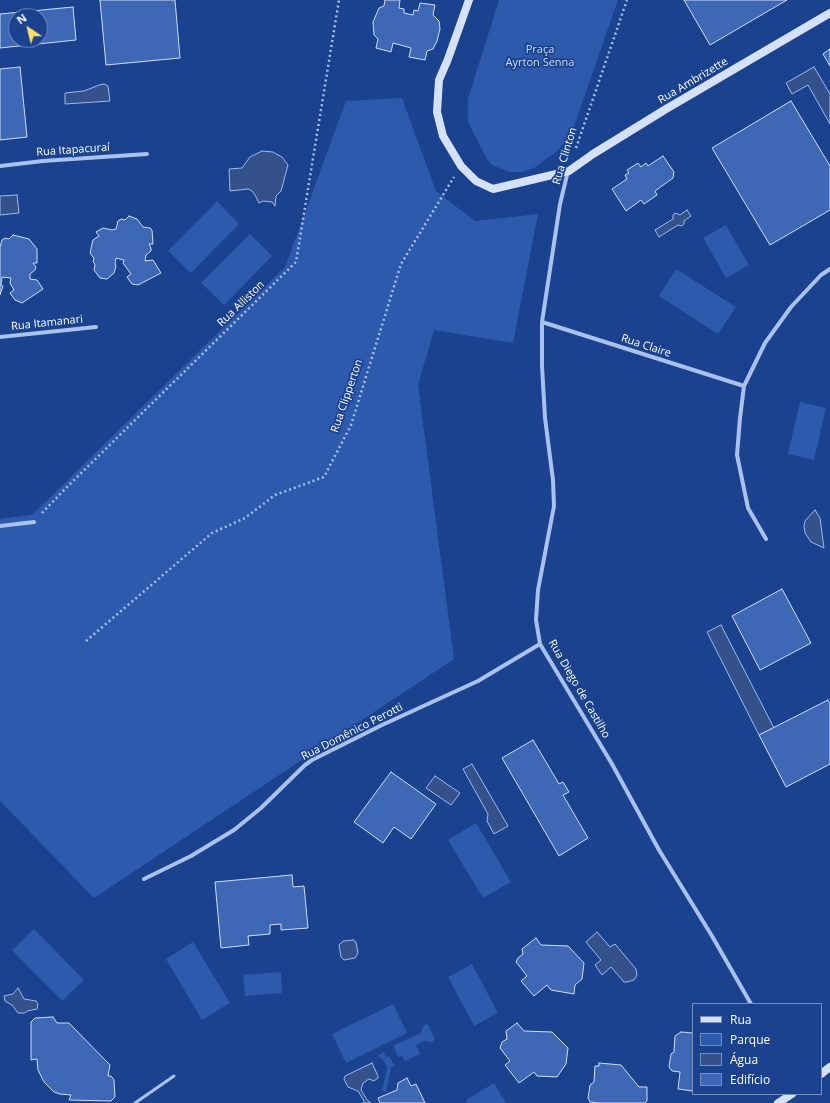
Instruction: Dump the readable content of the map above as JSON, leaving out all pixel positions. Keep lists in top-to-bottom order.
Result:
{
  "streets": {
    "street": [
      "Rua Ambrizette",
      "Rua Itapacuraí",
      "Rua Clinton",
      "Rua Itamanari",
      "Rua Claire",
      "Rua Diego de Castilho",
      "Rua Domênico Perotti"
    ],
    "path": ["Rua Alliston", "Rua Clipperton"]
  },
  "crossings": [
    ["Rua Ambrizette", "Rua Clinton"],
    ["Rua Clinton", "Rua Claire"],
    ["Rua Clinton", "Rua Diego de Castilho"],
    ["Rua Claire", "Rua Diego de Castilho"],
    ["Rua Diego de Castilho", "Rua Domênico Perotti"]
  ],
  "parks": ["Praça Ayrton Senna"],
  "legend": [
    "Rua",
    "Parque",
    "Água",
    "Edifício"
  ],
  "north": "top left"
}
